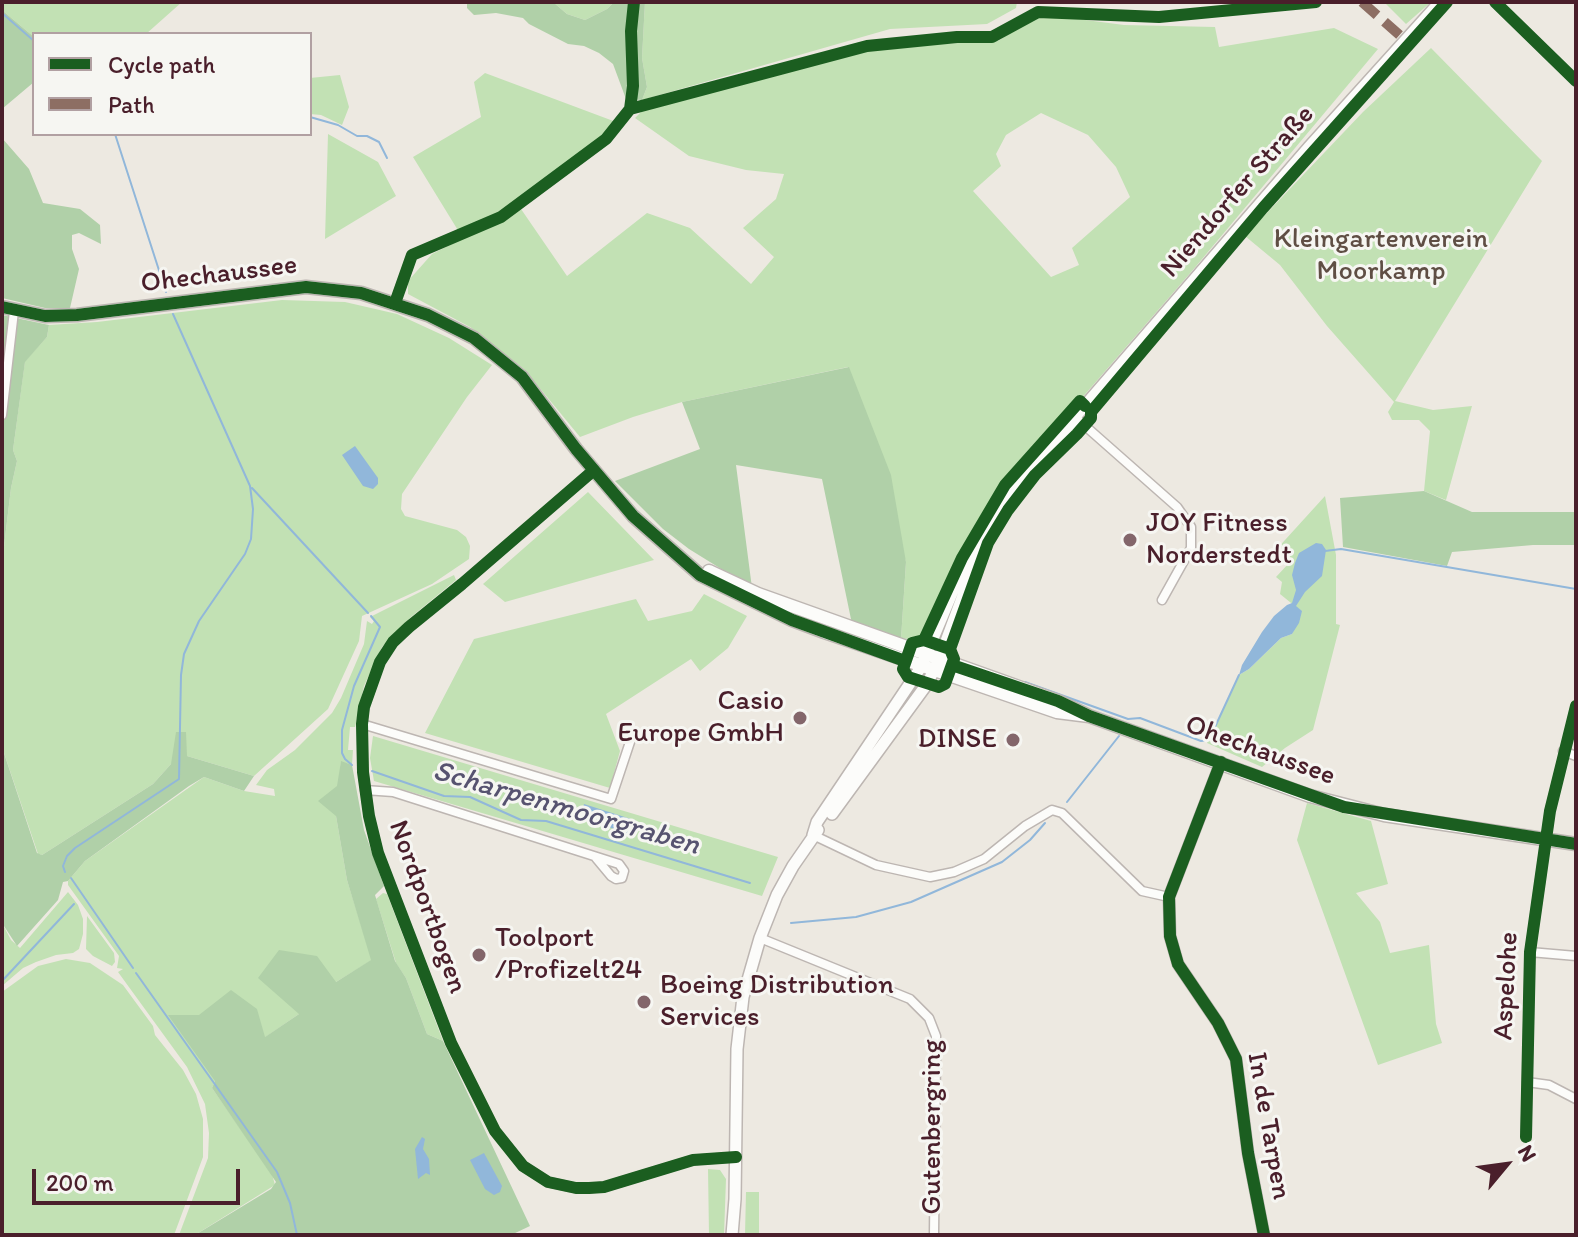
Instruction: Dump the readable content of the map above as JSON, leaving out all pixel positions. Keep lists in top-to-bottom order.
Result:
{
  "streets": {
    "main road": ["Niendorfer Straße", "Ohechaussee"],
    "street": [
      "Nordportbogen",
      "Aspelohe",
      "In de Tarpen",
      "Gutenbergring"
    ]
  },
  "crossings": [
    ["Niendorfer Straße", "Ohechaussee"],
    ["Niendorfer Straße", "Nordportbogen"],
    ["Niendorfer Straße", "Gutenbergring"],
    ["Ohechaussee", "Nordportbogen"],
    ["Ohechaussee", "Aspelohe"],
    ["Ohechaussee", "In de Tarpen"]
  ],
  "water": ["Scharpenmoorgraben"],
  "parks": ["Kleingartenverein Moorkamp"],
  "places": [
    "JOY Fitness Norderstedt",
    "Casio Europe GmbH",
    "DINSE",
    "Toolport /Profizelt24",
    "Boeing Distribution Services"
  ],
  "legend": ["Cycle path", "Path"],
  "scale_bar": "200 m",
  "north": "top right"
}
